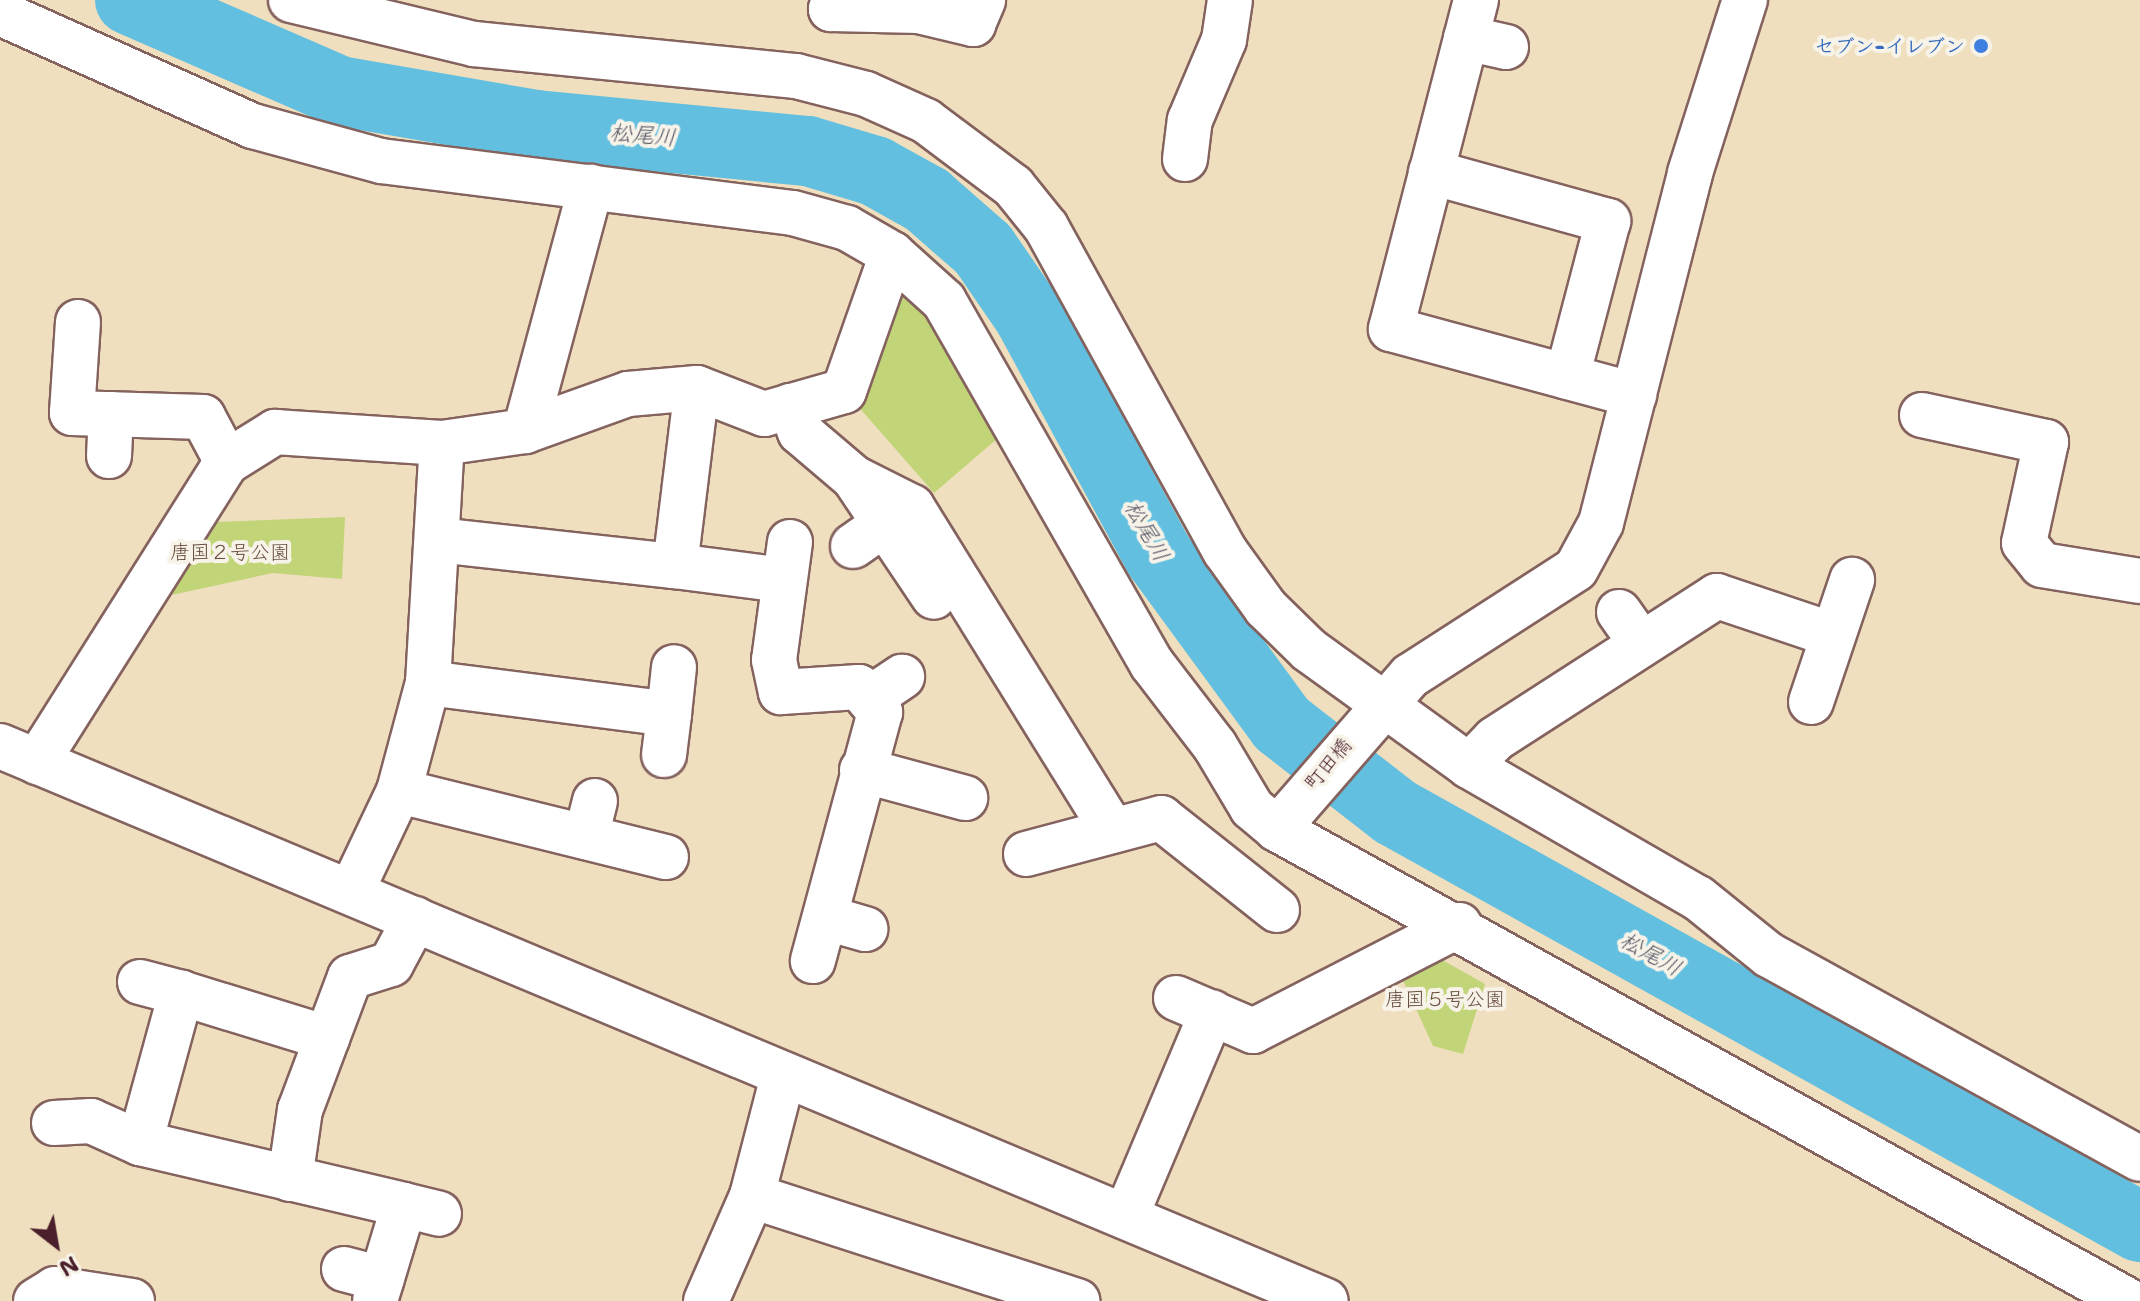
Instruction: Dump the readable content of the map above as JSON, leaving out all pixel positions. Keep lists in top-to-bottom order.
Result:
{
  "streets": {
    "street": ["町田橋"]
  },
  "water": ["松尾川"],
  "parks": ["唐国２号公園", "唐国５号公園"],
  "places": ["セブン-イレブン"],
  "north": "bottom right"
}
